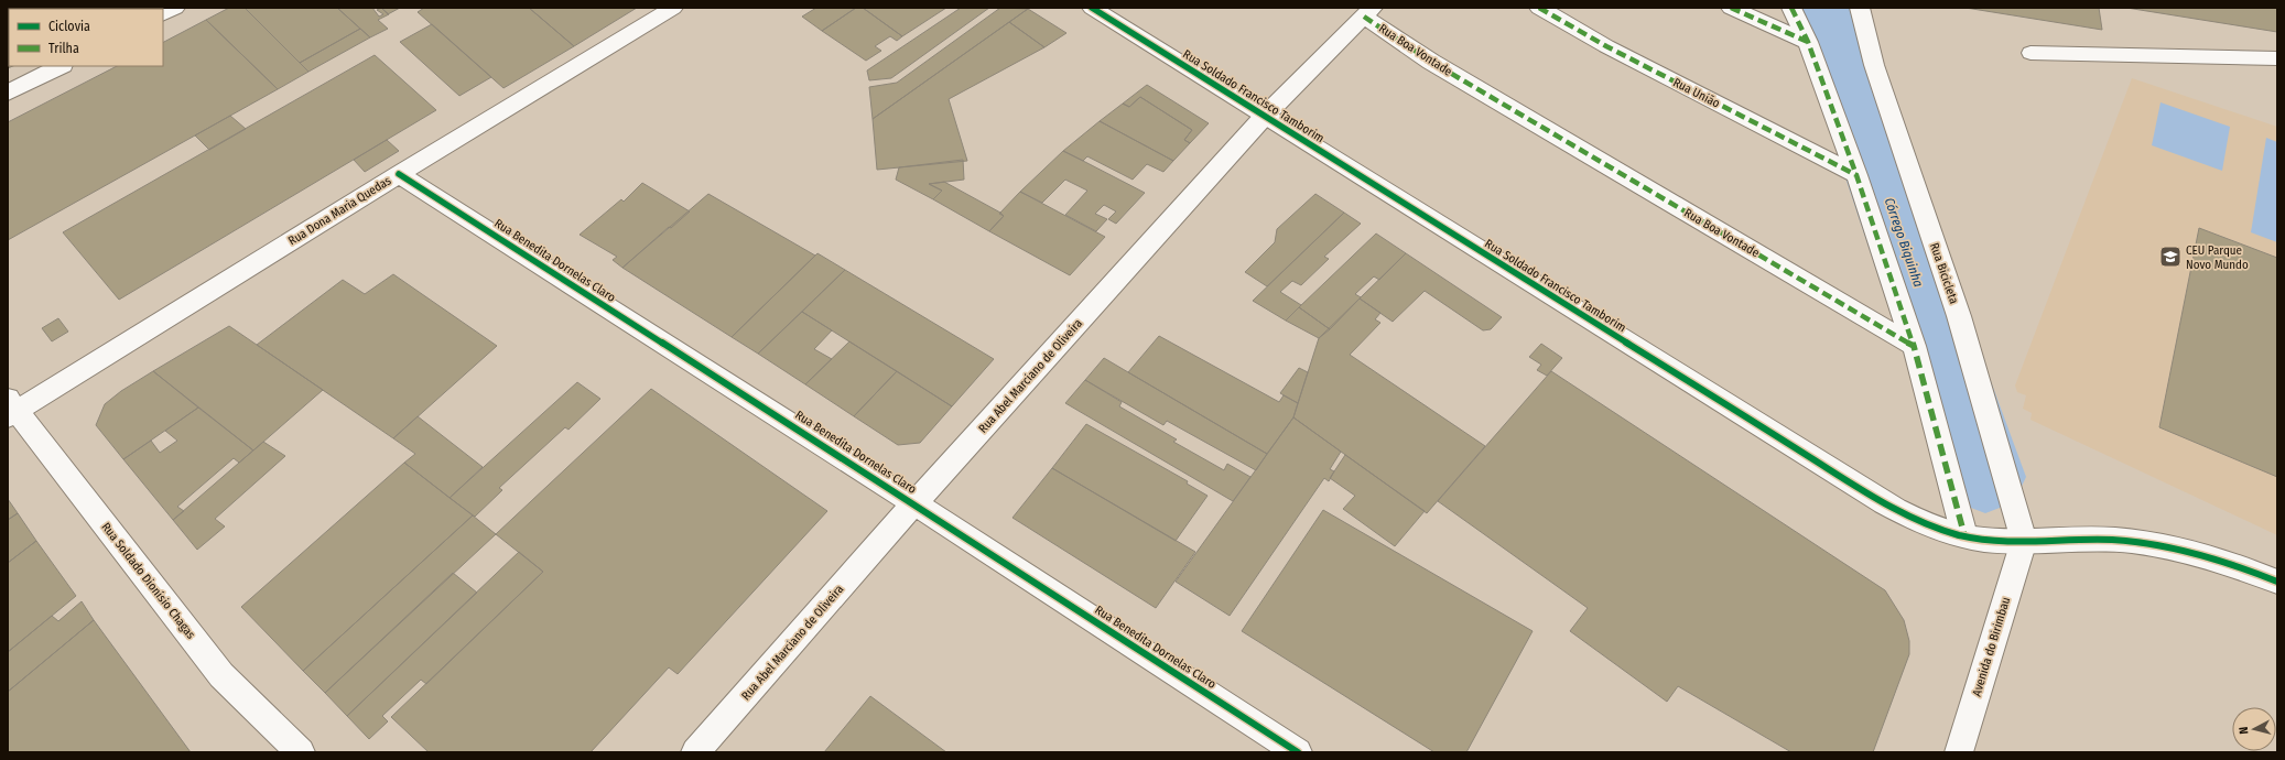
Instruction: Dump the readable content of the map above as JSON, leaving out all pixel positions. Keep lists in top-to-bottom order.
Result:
{
  "streets": {
    "street": [
      "Rua Boa Vontade",
      "Rua União",
      "Rua Soldado Francisco Tamborim",
      "Rua Dona Maria Quedas",
      "Rua Benedita Dornelas Claro",
      "Rua Bicicleta",
      "Rua Abel Marciano de Oliveira",
      "Rua Soldado Dionísio Chagas",
      "Avenida do Birimbau"
    ]
  },
  "crossings": [
    ["Rua Boa Vontade", "Rua Abel Marciano de Oliveira"],
    ["Rua Soldado Francisco Tamborim", "Rua Bicicleta"],
    ["Rua Soldado Francisco Tamborim", "Rua Abel Marciano de Oliveira"],
    ["Rua Soldado Francisco Tamborim", "Avenida do Birimbau"],
    ["Rua Dona Maria Quedas", "Rua Benedita Dornelas Claro"],
    ["Rua Dona Maria Quedas", "Rua Soldado Dionísio Chagas"],
    ["Rua Benedita Dornelas Claro", "Rua Abel Marciano de Oliveira"],
    ["Rua Bicicleta", "Avenida do Birimbau"]
  ],
  "water": ["Córrego Biquinha"],
  "places": {
    "school or university": ["CEU Parque Novo Mundo"]
  },
  "legend": ["Ciclovia", "Trilha"],
  "north": "left"
}
